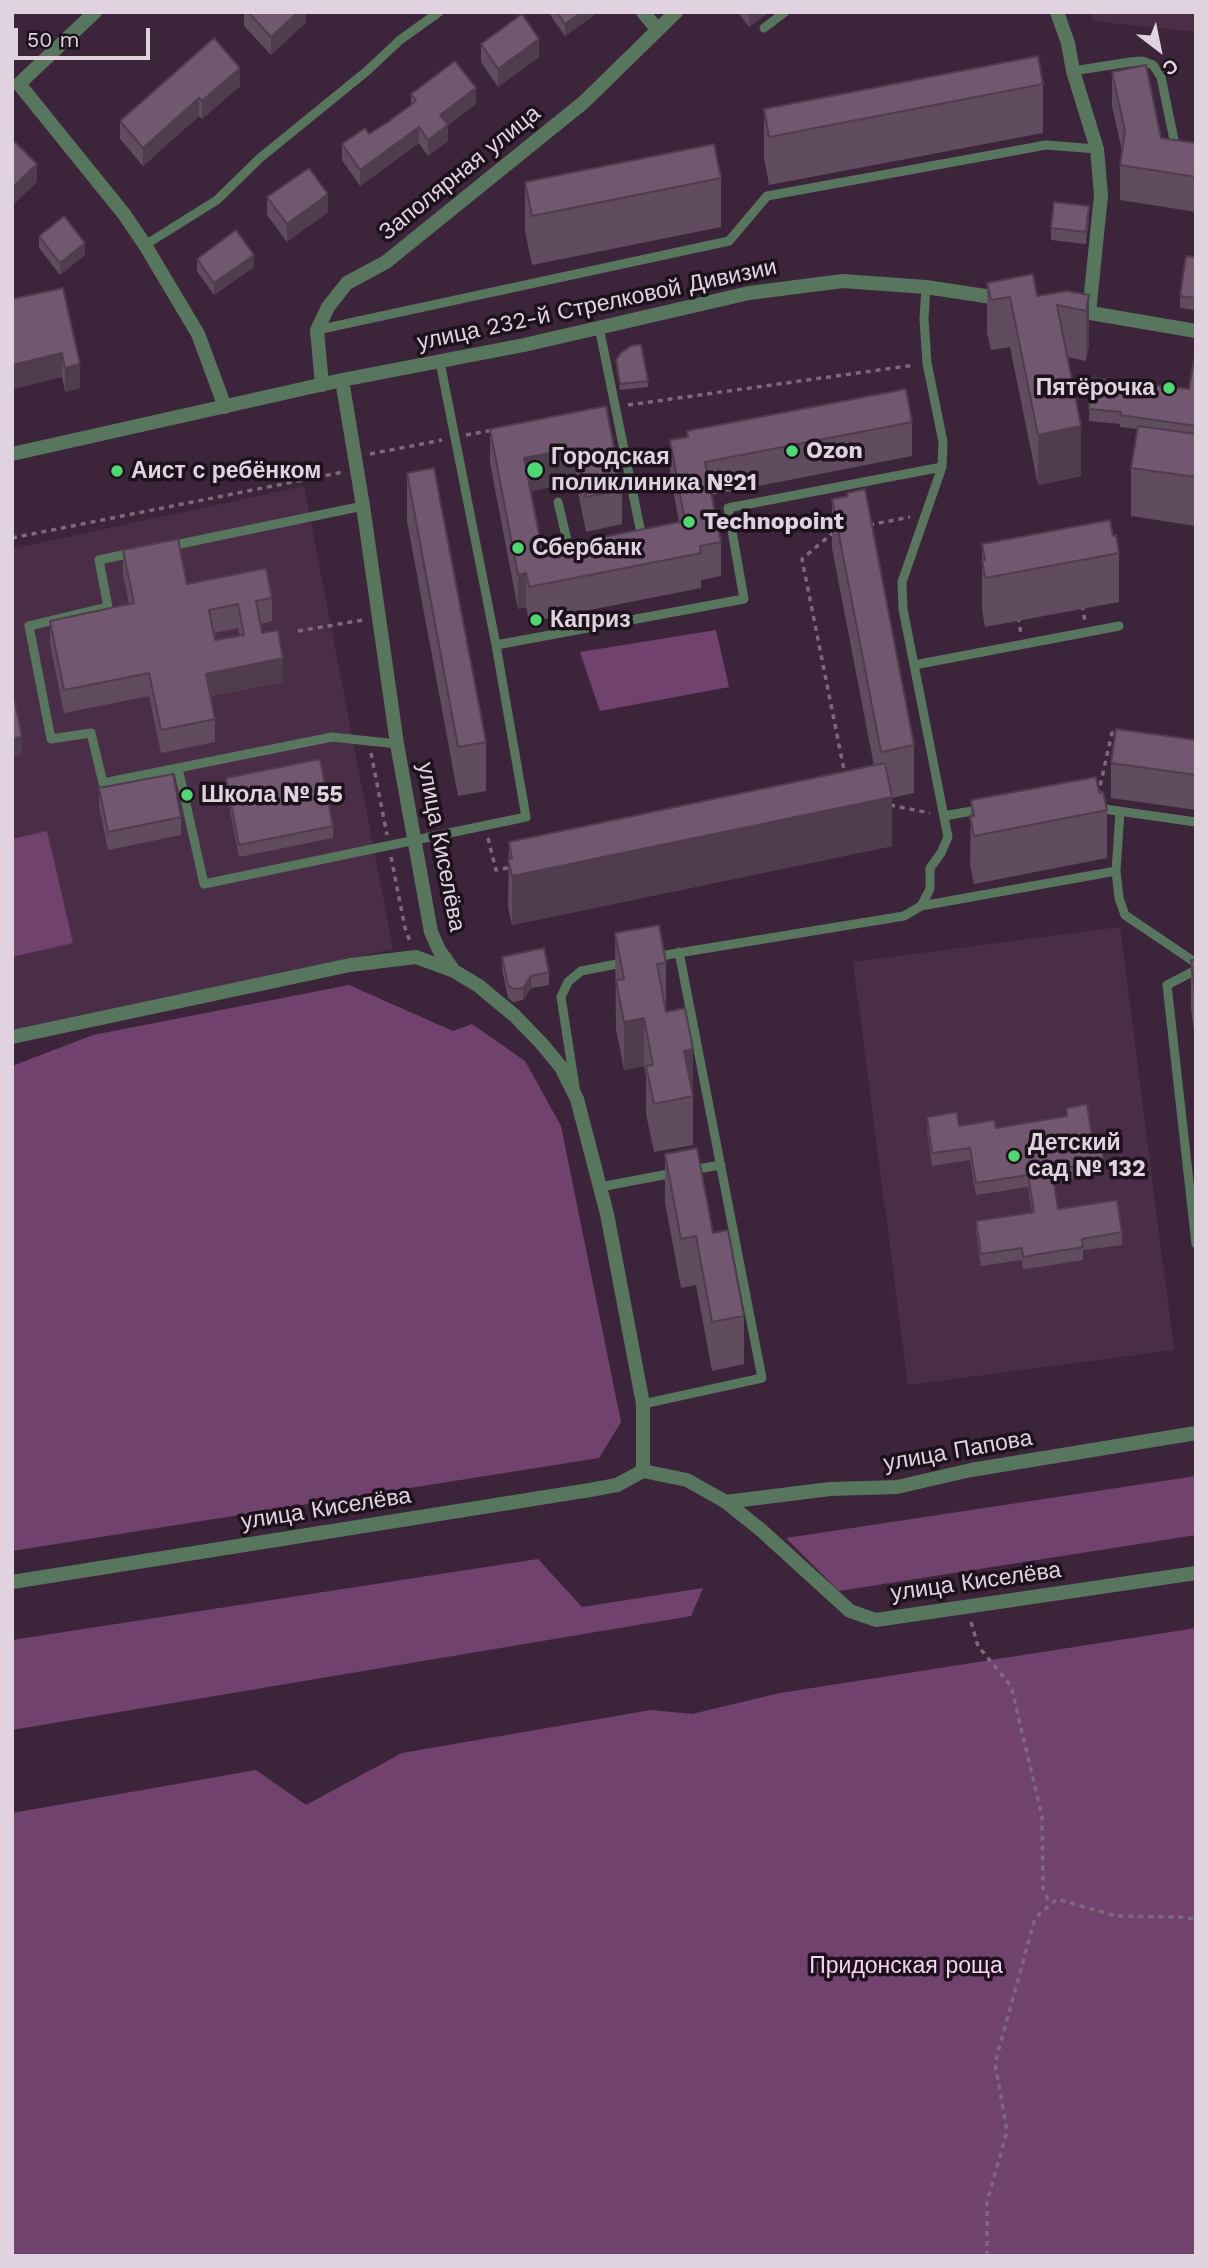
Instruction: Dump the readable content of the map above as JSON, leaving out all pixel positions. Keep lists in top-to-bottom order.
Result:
{
  "streets": {
    "street": [
      "Заполярная улица",
      "улица 232-й Стрелковой Дивизии",
      "улица Киселёва",
      "улица Папова"
    ]
  },
  "crossings": [
    ["улица 232-й Стрелковой Дивизии", "улица Киселёва"],
    ["улица Киселёва", "улица Папова"]
  ],
  "parks": ["Придонская роща"],
  "places": [
    "Пятёрочка",
    "Ozon",
    "Городская поликлиника №21",
    "Аист с ребёнком",
    "Technopoint",
    "Сбербанк",
    "Каприз",
    "Школа № 55",
    "Детский сад № 132"
  ],
  "scale_bar": "50 m",
  "north": "bottom right"
}
